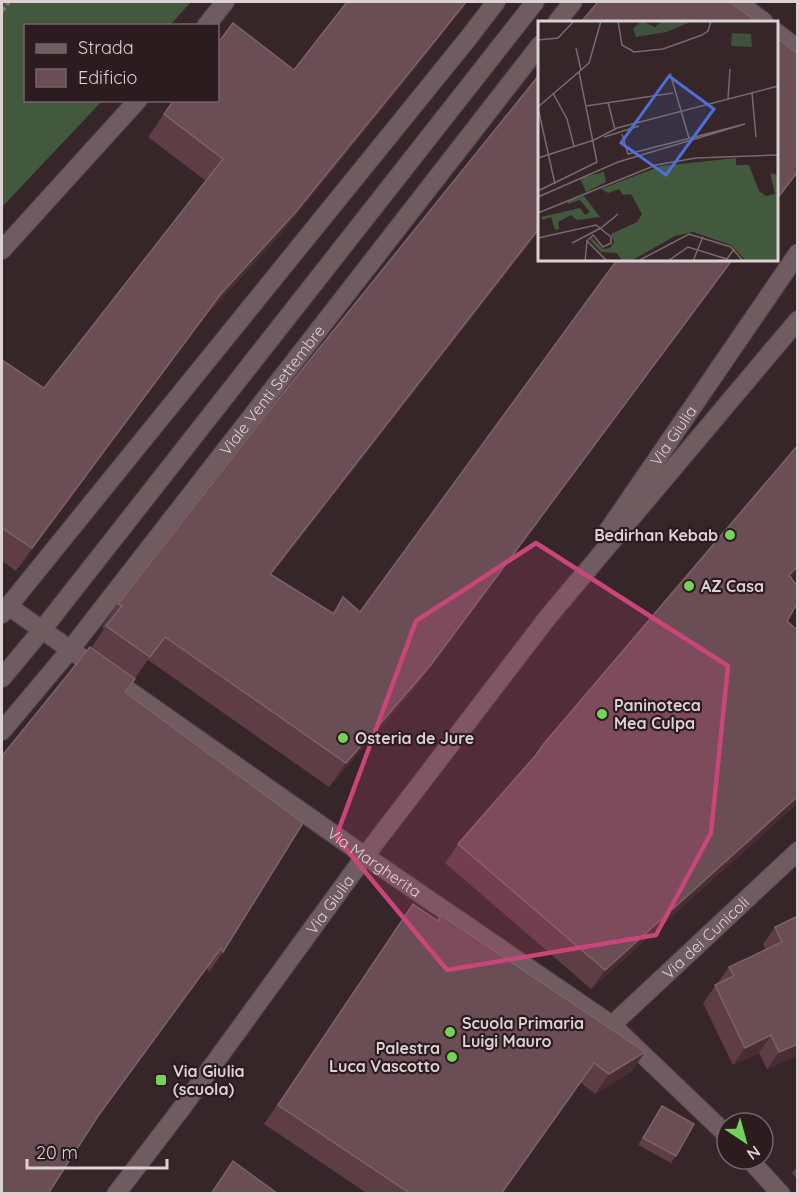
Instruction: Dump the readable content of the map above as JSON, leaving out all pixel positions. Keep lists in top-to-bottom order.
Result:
{
  "streets": {
    "street": [
      "Viale Venti Settembre",
      "Via Giulia",
      "Via Margherita",
      "Via dei Cunicoli"
    ]
  },
  "crossings": [
    ["Viale Venti Settembre", "Via Margherita"],
    ["Via Giulia", "Via Margherita"],
    ["Via Margherita", "Via dei Cunicoli"]
  ],
  "places": {
    "other": [
      "Bedirhan Kebab",
      "AZ Casa",
      "Paninoteca Mea Culpa",
      "Osteria de Jure",
      "Scuola Primaria Luigi Mauro",
      "Palestra Luca Vascotto"
    ],
    "transit": ["Via Giulia (scuola)"]
  },
  "legend": ["Strada", "Edificio"],
  "scale_bar": "20 m",
  "north": "bottom right"
}
